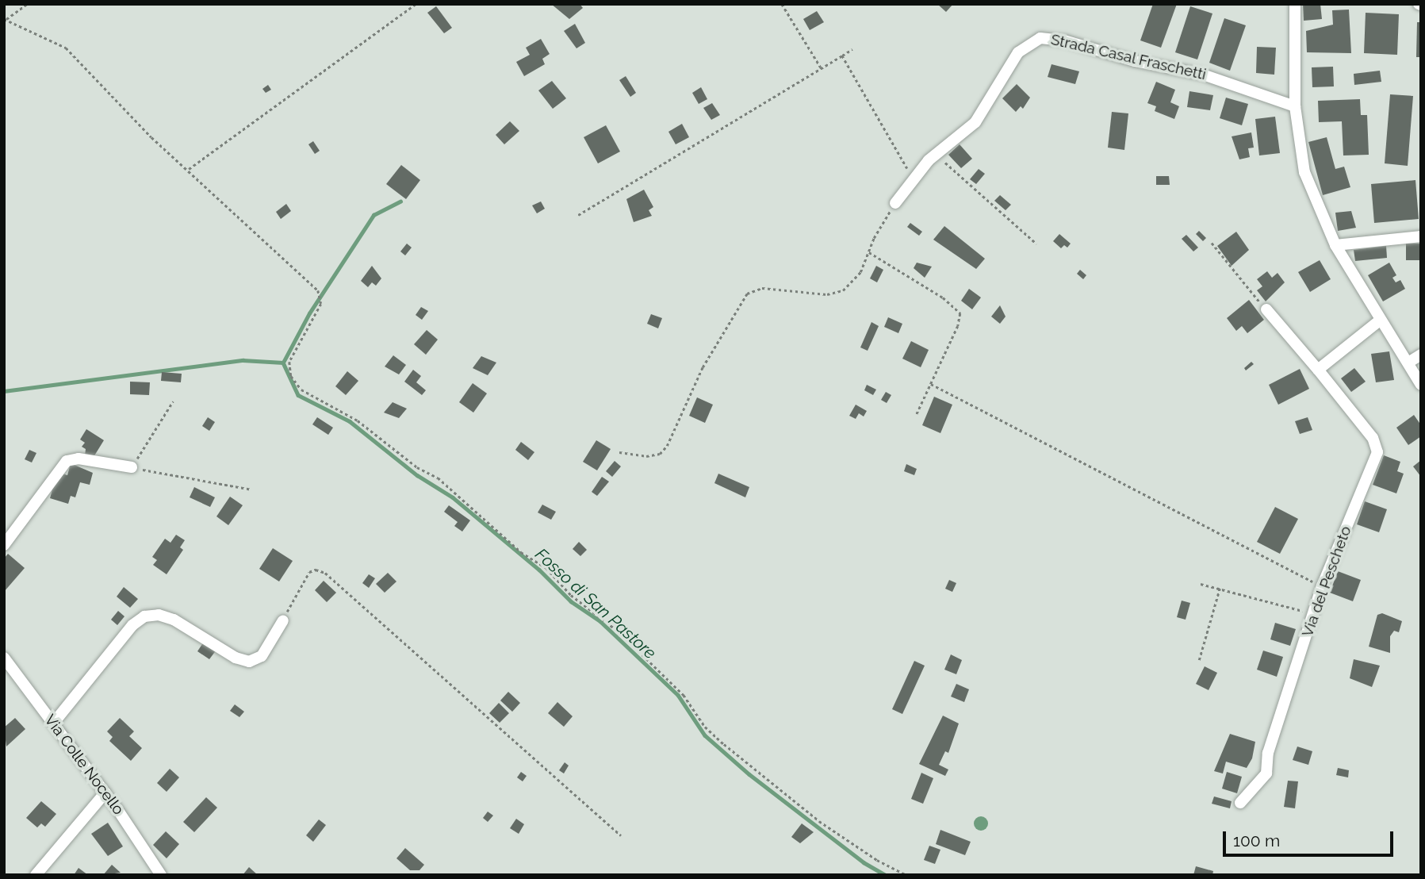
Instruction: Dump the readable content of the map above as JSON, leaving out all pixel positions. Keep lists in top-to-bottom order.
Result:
{
  "streets": {
    "street": ["Strada Casal Fraschetti", "Via del Pescheto", "Via Colle Nocello"]
  },
  "water": ["Fosso di San Pastore"],
  "scale_bar": "100 m"
}
